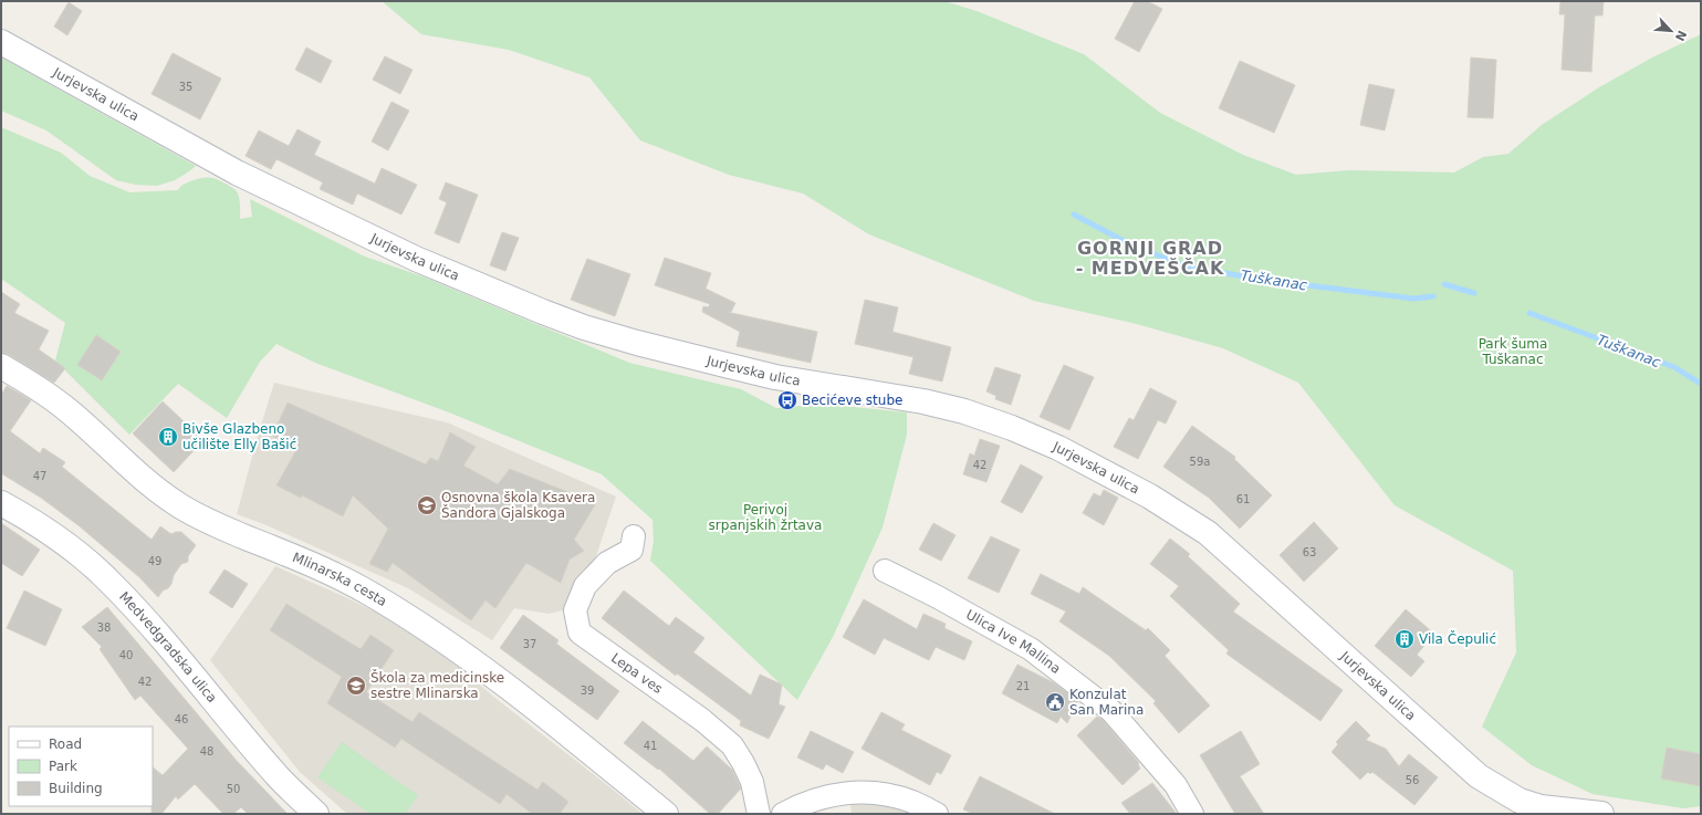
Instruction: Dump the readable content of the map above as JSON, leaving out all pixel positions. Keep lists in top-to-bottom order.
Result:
{
  "streets": {
    "street": [
      "Jurjevska ulica",
      "Mlinarska cesta",
      "Ulica Ive Mallina",
      "Medvedgradska ulica",
      "Lepa ves"
    ]
  },
  "districts": ["GORNJI GRAD - MEDVEŠČAK"],
  "water": ["Tuškanac"],
  "parks": ["Park šuma Tuškanac", "Perivoj srpanjskih žrtava"],
  "places": {
    "bus stop": ["Becićeve stube"],
    "building": ["Bivše Glazbeno učilište Elly Bašić", "Vila Čepulić"],
    "school or university": ["Osnovna škola Ksavera Šandora Gjalskoga", "Škola za medicinske sestre Mlinarska"],
    "public building": ["Konzulat San Marina"]
  },
  "house_numbers": [
    "35",
    "59a",
    "42",
    "47",
    "61",
    "63",
    "49",
    "38",
    "37",
    "40",
    "42",
    "21",
    "39",
    "46",
    "41",
    "48",
    "56",
    "50"
  ],
  "legend": ["Road", "Park", "Building"],
  "north": "bottom right"
}
